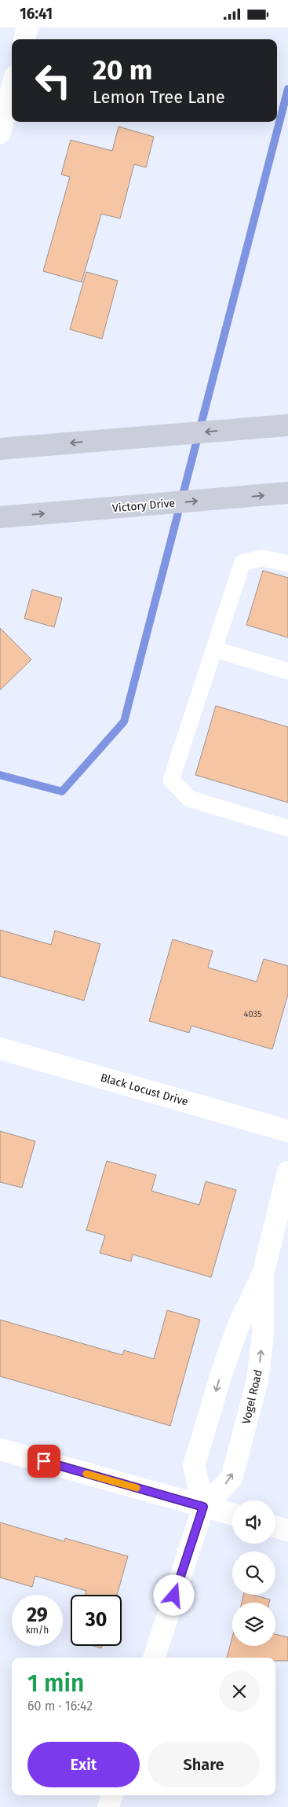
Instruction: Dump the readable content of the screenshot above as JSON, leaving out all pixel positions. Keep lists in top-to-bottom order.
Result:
{
  "streets": {
    "main road": ["Victory Drive"],
    "street": ["Black Locust Drive", "Vogel Road"]
  },
  "house_numbers": ["4035"],
  "page": {
    "status": "16:41",
    "turn": ["20 m", "Lemon Tree Lane"],
    "speed": "29 km/h",
    "limit": "30",
    "heading": ["1 min", "60 m · 16:42"],
    "buttons": ["Exit", "Share"]
  }
}
